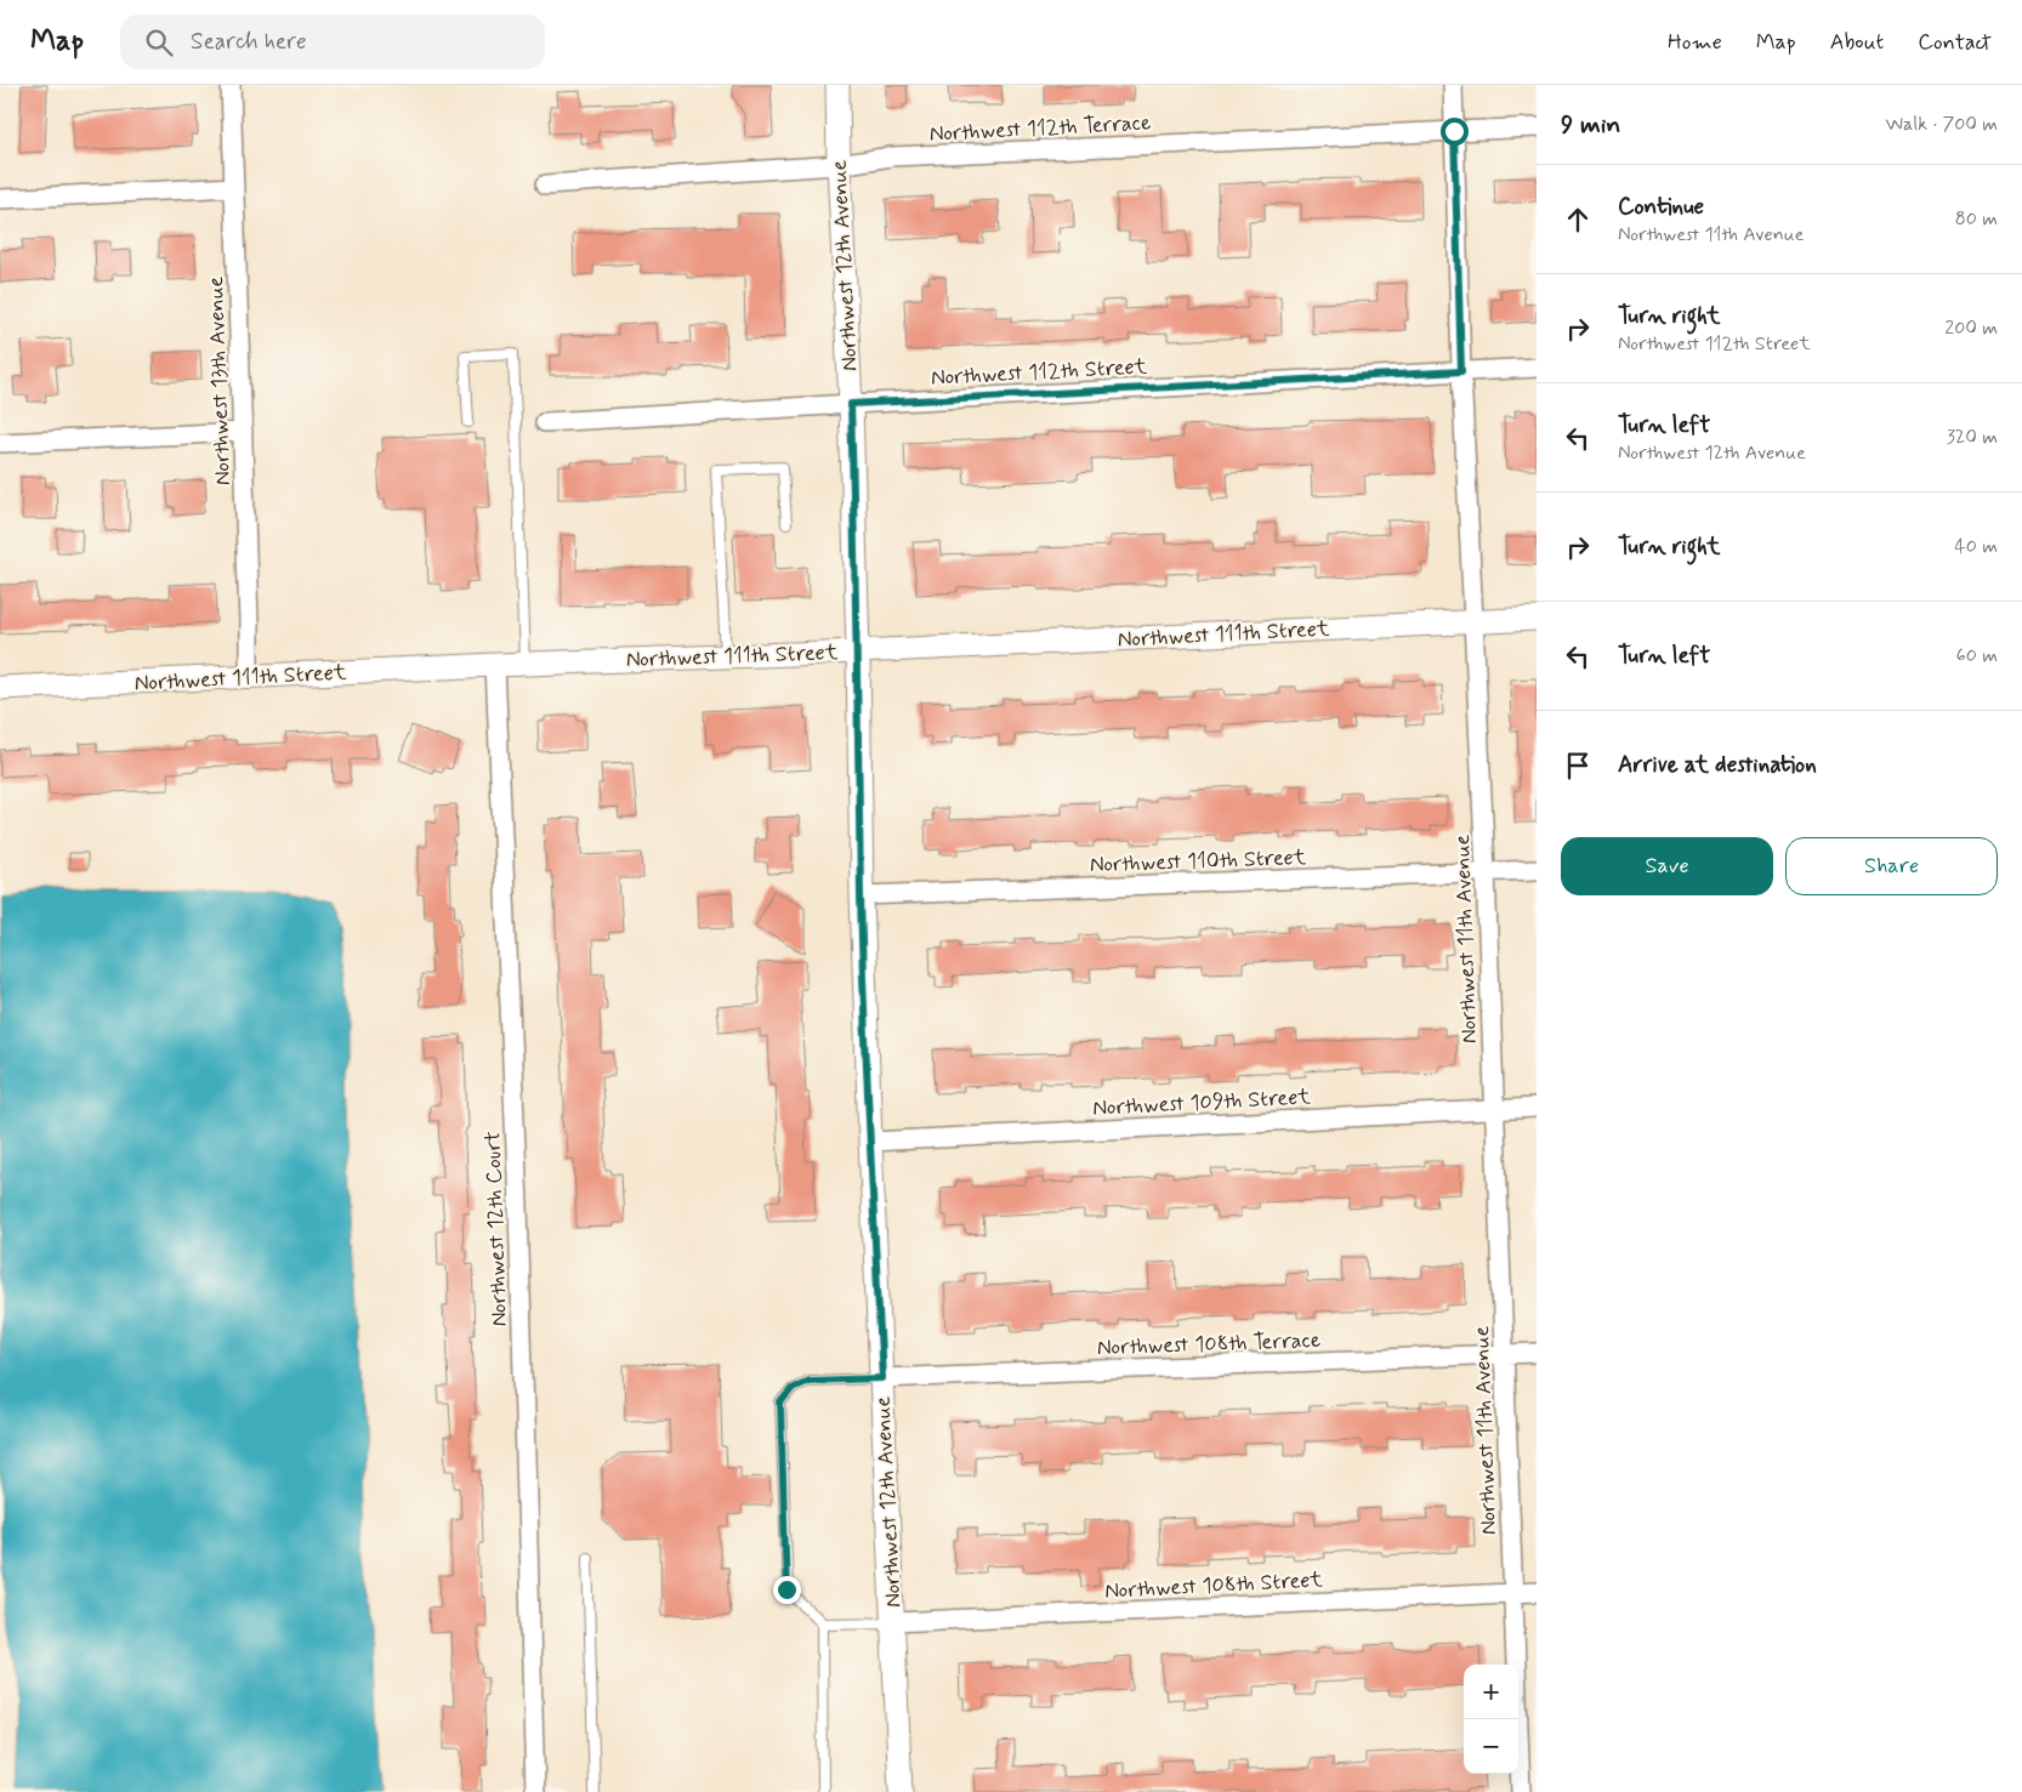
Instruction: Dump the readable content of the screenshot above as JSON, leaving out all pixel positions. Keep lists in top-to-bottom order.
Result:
{
  "streets": {
    "street": [
      "Northwest 112th Terrace",
      "Northwest 12th Avenue",
      "Northwest 112th Street",
      "Northwest 13th Avenue",
      "Northwest 111th Street",
      "Northwest 110th Street",
      "Northwest 11th Avenue",
      "Northwest 109th Street",
      "Northwest 12th Court",
      "Northwest 108th Terrace",
      "Northwest 108th Street"
    ]
  },
  "crossings": [
    ["Northwest 112th Terrace", "Northwest 12th Avenue"],
    ["Northwest 112th Terrace", "Northwest 11th Avenue"],
    ["Northwest 12th Avenue", "Northwest 112th Street"],
    ["Northwest 12th Avenue", "Northwest 111th Street"],
    ["Northwest 12th Avenue", "Northwest 110th Street"],
    ["Northwest 12th Avenue", "Northwest 109th Street"],
    ["Northwest 12th Avenue", "Northwest 108th Terrace"],
    ["Northwest 12th Avenue", "Northwest 108th Street"],
    ["Northwest 112th Street", "Northwest 11th Avenue"],
    ["Northwest 13th Avenue", "Northwest 111th Street"],
    ["Northwest 111th Street", "Northwest 11th Avenue"],
    ["Northwest 111th Street", "Northwest 12th Court"],
    ["Northwest 110th Street", "Northwest 11th Avenue"],
    ["Northwest 11th Avenue", "Northwest 109th Street"],
    ["Northwest 11th Avenue", "Northwest 108th Terrace"],
    ["Northwest 11th Avenue", "Northwest 108th Street"]
  ],
  "page": {
    "header": "Map",
    "search": "Search here",
    "nav": [
      "Home",
      "Map",
      "About",
      "Contact"
    ],
    "heading": ["9 min", "Walk · 700 m"],
    "list": [
      ["Continue", "Northwest 11th Avenue", "80 m"],
      ["Turn right", "Northwest 112th Street", "200 m"],
      ["Turn left", "Northwest 12th Avenue", "320 m"],
      ["Turn right", "40 m"],
      ["Turn left", "60 m"],
      "Arrive at destination"
    ],
    "buttons": ["Save", "Share"],
    "map_buttons": ["+", "−"]
  }
}
